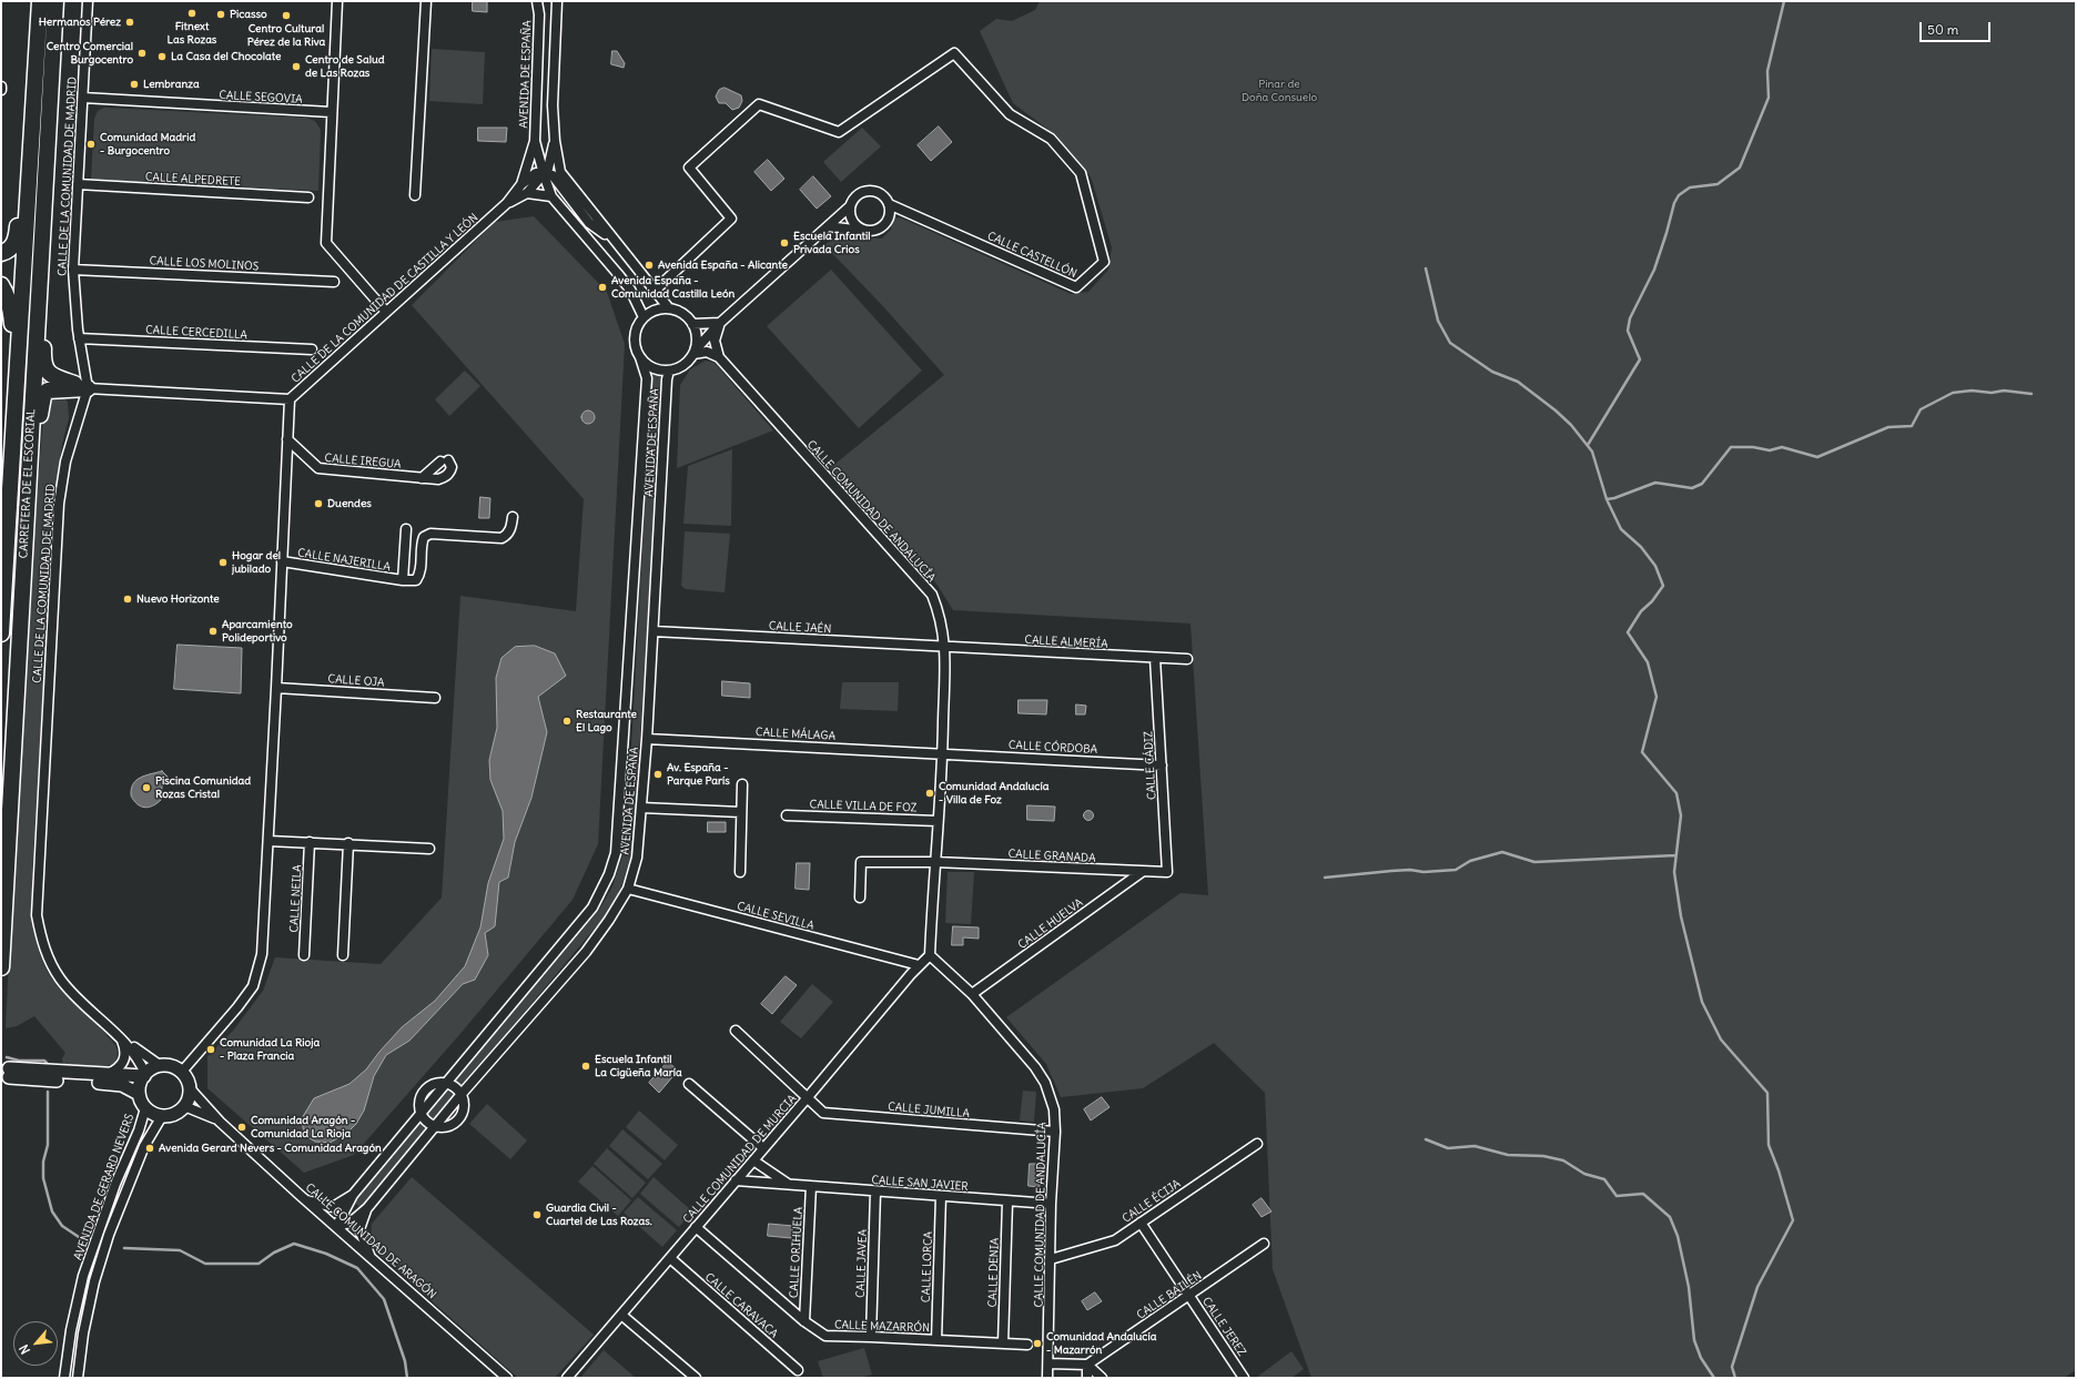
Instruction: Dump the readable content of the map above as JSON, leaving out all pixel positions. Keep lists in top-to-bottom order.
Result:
{
  "streets": {
    "highway": ["CARRETERA DE EL ESCORIAL"],
    "street": [
      "AVENIDA DE ESPAÑA",
      "CALLE SEGOVIA",
      "CALLE DE LA COMUNIDAD DE MADRID",
      "CALLE ALPEDRETE",
      "CALLE CASTELLÓN",
      "CALLE LOS MOLINOS",
      "CALLE DE LA COMUNIDAD DE CASTILLA Y LEÓN",
      "CALLE CERCEDILLA",
      "CALLE IREGUA",
      "CALLE COMUNIDAD DE ANDALUCÍA",
      "CALLE NAJERILLA",
      "CALLE JAÉN",
      "CALLE ALMERÍA",
      "CALLE OJA",
      "CALLE MÁLAGA",
      "CALLE CÓRDOBA",
      "CALLE CÁDIZ",
      "CALLE VILLA DE FOZ",
      "CALLE GRANADA",
      "CALLE NEILA",
      "CALLE SEVILLA",
      "CALLE HUELVA",
      "CALLE JUMILLA",
      "CALLE COMUNIDAD DE MURCIA",
      "CALLE SAN JAVIER",
      "AVENIDA DE GERARD NEVERS",
      "CALLE ÉCIJA",
      "CALLE COMUNIDAD DE ARAGÓN",
      "CALLE ORIHUELA",
      "CALLE JAVEA",
      "CALLE LORCA",
      "CALLE DENIA",
      "CALLE BAILÉN",
      "CALLE CARAVACA",
      "CALLE MAZARRÓN",
      "CALLE JEREZ"
    ]
  },
  "crossings": [
    ["AVENIDA DE ESPAÑA", "CALLE DE LA COMUNIDAD DE CASTILLA Y LEÓN"],
    ["AVENIDA DE ESPAÑA", "CALLE JAÉN"],
    ["AVENIDA DE ESPAÑA", "CALLE MÁLAGA"],
    ["AVENIDA DE ESPAÑA", "CALLE SEVILLA"],
    ["AVENIDA DE ESPAÑA", "CALLE COMUNIDAD DE ARAGÓN"],
    ["CALLE SEGOVIA", "CALLE DE LA COMUNIDAD DE MADRID"],
    ["CALLE DE LA COMUNIDAD DE MADRID", "CALLE ALPEDRETE"],
    ["CALLE DE LA COMUNIDAD DE MADRID", "CALLE LOS MOLINOS"],
    ["CALLE DE LA COMUNIDAD DE MADRID", "CALLE DE LA COMUNIDAD DE CASTILLA Y LEÓN"],
    ["CALLE DE LA COMUNIDAD DE MADRID", "CALLE CERCEDILLA"],
    ["CALLE DE LA COMUNIDAD DE MADRID", "AVENIDA DE GERARD NEVERS"],
    ["CALLE DE LA COMUNIDAD DE MADRID", "CALLE COMUNIDAD DE ARAGÓN"],
    ["CALLE COMUNIDAD DE ANDALUCÍA", "CALLE JAÉN"],
    ["CALLE COMUNIDAD DE ANDALUCÍA", "CALLE ALMERÍA"],
    ["CALLE COMUNIDAD DE ANDALUCÍA", "CALLE MÁLAGA"],
    ["CALLE COMUNIDAD DE ANDALUCÍA", "CALLE CÓRDOBA"],
    ["CALLE COMUNIDAD DE ANDALUCÍA", "CALLE VILLA DE FOZ"],
    ["CALLE COMUNIDAD DE ANDALUCÍA", "CALLE GRANADA"],
    ["CALLE COMUNIDAD DE ANDALUCÍA", "CALLE HUELVA"],
    ["CALLE COMUNIDAD DE ANDALUCÍA", "CALLE JUMILLA"],
    ["CALLE COMUNIDAD DE ANDALUCÍA", "CALLE COMUNIDAD DE MURCIA"],
    ["CALLE COMUNIDAD DE ANDALUCÍA", "CALLE SAN JAVIER"],
    ["CALLE COMUNIDAD DE ANDALUCÍA", "CALLE ÉCIJA"],
    ["CALLE JAÉN", "CALLE ALMERÍA"],
    ["CALLE ALMERÍA", "CALLE CÁDIZ"],
    ["CALLE MÁLAGA", "CALLE CÓRDOBA"],
    ["CALLE CÓRDOBA", "CALLE CÁDIZ"],
    ["CALLE CÁDIZ", "CALLE GRANADA"],
    ["CALLE GRANADA", "CALLE HUELVA"],
    ["CALLE SEVILLA", "CALLE COMUNIDAD DE MURCIA"],
    ["CALLE JUMILLA", "CALLE COMUNIDAD DE MURCIA"],
    ["CALLE COMUNIDAD DE MURCIA", "CALLE SAN JAVIER"],
    ["CALLE COMUNIDAD DE MURCIA", "CALLE CARAVACA"],
    ["CALLE COMUNIDAD DE MURCIA", "CALLE MAZARRÓN"],
    ["CALLE SAN JAVIER", "CALLE ORIHUELA"],
    ["CALLE SAN JAVIER", "CALLE JAVEA"],
    ["CALLE SAN JAVIER", "CALLE LORCA"],
    ["CALLE SAN JAVIER", "CALLE DENIA"],
    ["AVENIDA DE GERARD NEVERS", "CALLE COMUNIDAD DE ARAGÓN"],
    ["CALLE ÉCIJA", "CALLE JEREZ"],
    ["CALLE ORIHUELA", "CALLE MAZARRÓN"],
    ["CALLE JAVEA", "CALLE MAZARRÓN"],
    ["CALLE LORCA", "CALLE MAZARRÓN"],
    ["CALLE DENIA", "CALLE MAZARRÓN"],
    ["CALLE BAILÉN", "CALLE JEREZ"]
  ],
  "parks": ["Pinar de Doña Consuelo"],
  "places": [
    "Fitnext Las Rozas",
    "Picasso",
    "Centro Cultural Pérez de la Riva",
    "Hermanos Pérez",
    "Centro Comercial Burgocentro",
    "La Casa del Chocolate",
    "Centro de Salud de Las Rozas",
    "Lembranza",
    "Comunidad Madrid - Burgocentro",
    "Escuela Infantil Privada Crios",
    "Avenida España - Alicante",
    "Avenida España - Comunidad Castilla León",
    "Duendes",
    "Hogar del jubilado",
    "Nuevo Horizonte",
    "Aparcamiento Polideportivo",
    "Restaurante El Lago",
    "Av. España - Parque París",
    "Piscina Comunidad Rozas Cristal",
    "Comunidad Andalucía - Villa de Foz",
    "Comunidad La Rioja - Plaza Francia",
    "Escuela Infantil La Cigüeña María",
    "Comunidad Aragón - Comunidad La Rioja",
    "Avenida Gerard Nevers - Comunidad Aragón",
    "Guardia Civil - Cuartel de Las Rozas.",
    "Comunidad Andalucía - Mazarrón"
  ],
  "scale_bar": "50 m",
  "north": "bottom left"
}
